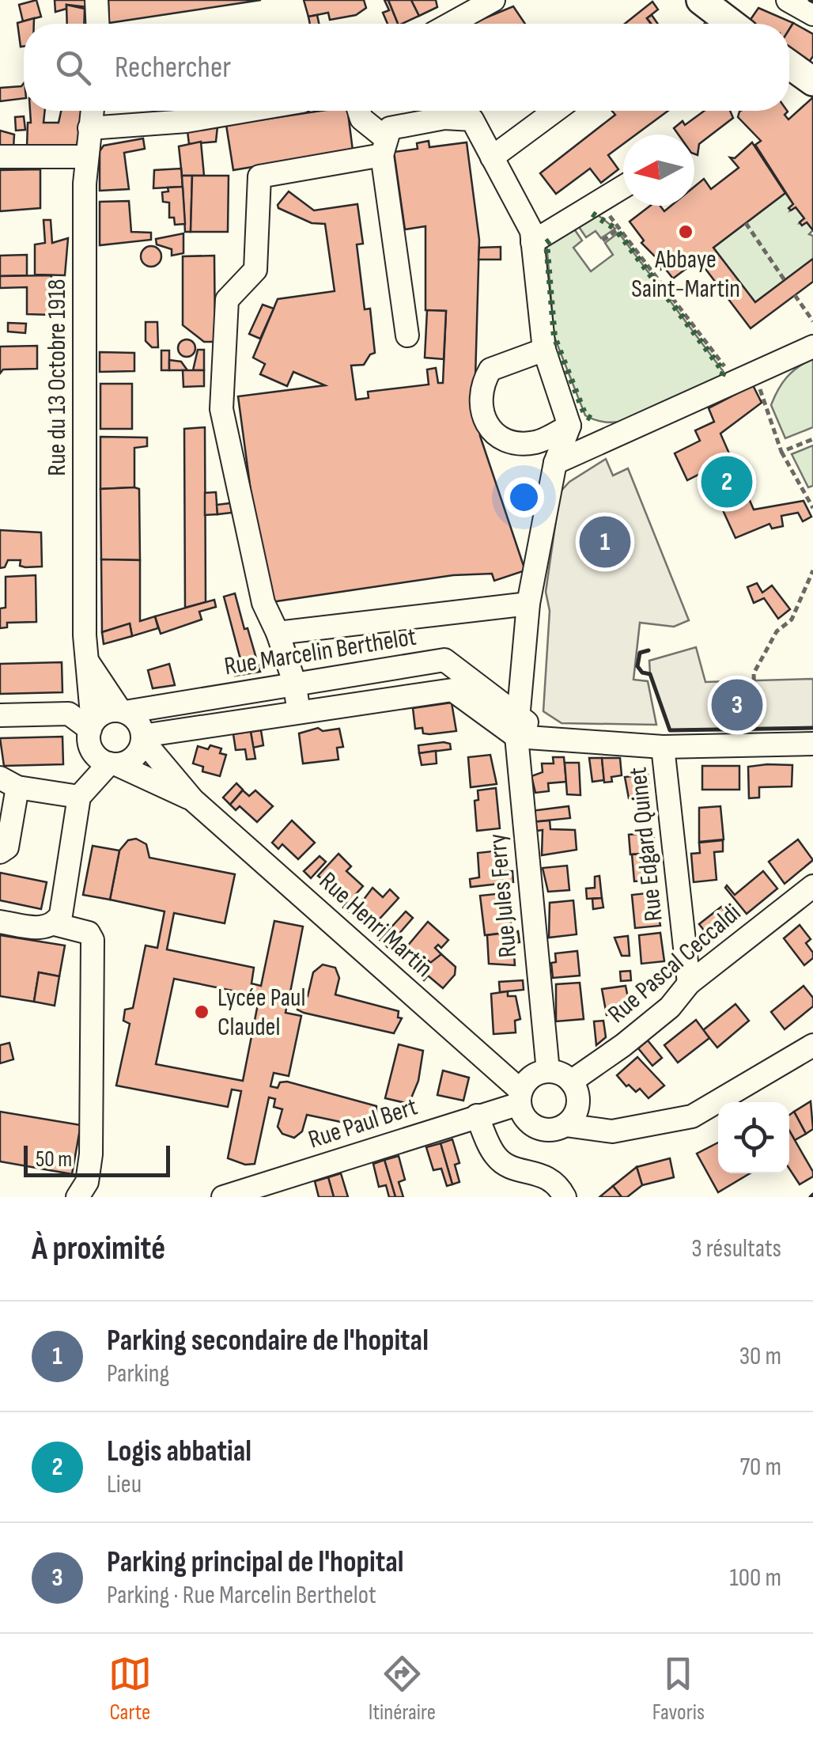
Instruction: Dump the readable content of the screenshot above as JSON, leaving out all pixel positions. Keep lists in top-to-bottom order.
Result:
{
  "streets": {
    "street": [
      "Rue du 13 Octobre 1918",
      "Rue Marcelin Berthelot",
      "Rue Edgard Quinet",
      "Rue Jules Ferry",
      "Rue Henri Martin",
      "Rue Pascal Ceccaldi",
      "Rue Paul Bert"
    ]
  },
  "crossings": [
    ["Rue du 13 Octobre 1918", "Rue Marcelin Berthelot"],
    ["Rue du 13 Octobre 1918", "Rue Henri Martin"],
    ["Rue Marcelin Berthelot", "Rue Jules Ferry"],
    ["Rue Marcelin Berthelot", "Rue Henri Martin"],
    ["Rue Edgard Quinet", "Rue Pascal Ceccaldi"],
    ["Rue Jules Ferry", "Rue Henri Martin"],
    ["Rue Jules Ferry", "Rue Pascal Ceccaldi"],
    ["Rue Jules Ferry", "Rue Paul Bert"],
    ["Rue Henri Martin", "Rue Pascal Ceccaldi"],
    ["Rue Henri Martin", "Rue Paul Bert"],
    ["Rue Pascal Ceccaldi", "Rue Paul Bert"]
  ],
  "places": ["Abbaye Saint-Martin", "Lycée Paul Claudel"],
  "scale_bar": "50 m",
  "north": "left",
  "page": {
    "search": "Rechercher",
    "pins": ["2", "1", "3"],
    "scale": "50 m",
    "heading": ["À proximité", "3 résultats"],
    "list": [
      {
        "mark": "1",
        "name": "Parking secondaire de l'hopital",
        "note": "Parking",
        "value": "30 m"
      },
      {
        "mark": "2",
        "name": "Logis abbatial",
        "note": "Lieu",
        "value": "70 m"
      },
      {
        "mark": "3",
        "name": "Parking principal de l'hopital",
        "note": "Parking · Rue Marcelin Berthelot",
        "value": "100 m"
      }
    ],
    "nav": ["Carte", "Itinéraire", "Favoris"]
  }
}
